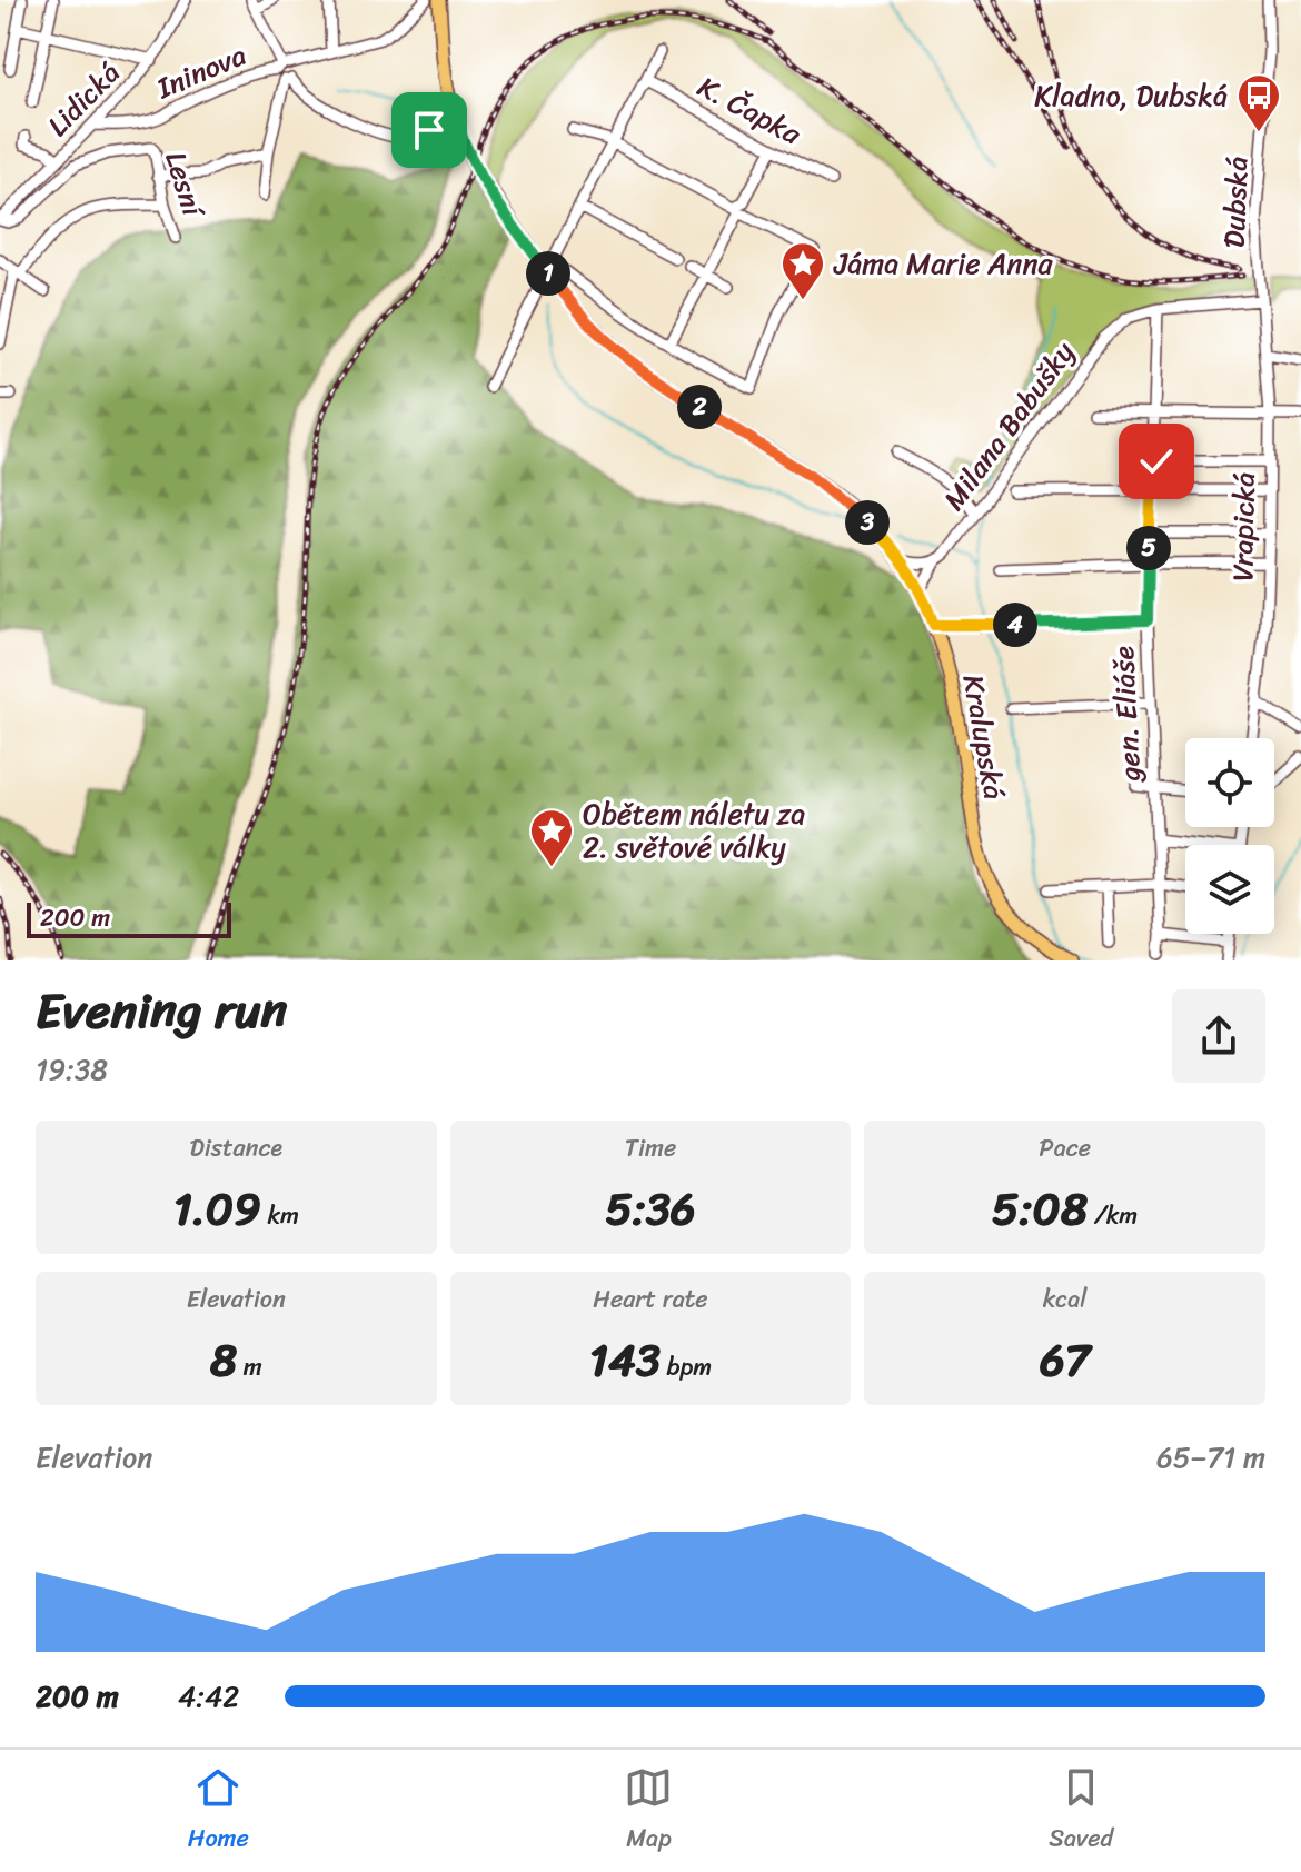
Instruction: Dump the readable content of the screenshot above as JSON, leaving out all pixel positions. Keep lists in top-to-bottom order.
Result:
{
  "streets": {
    "main road": ["Kralupská"],
    "street": [
      "Ininova",
      "Lidická",
      "K. Čapka",
      "Lesní",
      "Dubská",
      "Milana Babušky",
      "Vrapická",
      "gen. Eliáše"
    ]
  },
  "crossings": [
    ["Ininova", "Lidická"],
    ["Lidická", "Lesní"],
    ["Dubská", "Vrapická"],
    ["Milana Babušky", "gen. Eliáše"]
  ],
  "places": {
    "bus stop": ["Kladno, Dubská"],
    "place": ["Jáma Marie Anna", "Obětem náletu za 2. světové války"]
  },
  "scale_bar": "200 m",
  "page": {
    "pins": [
      "1",
      "2",
      "3",
      "5",
      "4"
    ],
    "scale": "200 m",
    "heading": ["Evening run", "19:38"],
    "stats": [
      ["Distance", "1.09 km"],
      ["Time", "5:36"],
      ["Pace", "5:08 /km"],
      ["Elevation", "8 m"],
      ["Heart rate", "143 bpm"],
      ["kcal", "67"]
    ],
    "chart": ["Elevation", "65–71 m"],
    "list": [
      {
        "name": "200 m",
        "note": "4:42"
      }
    ],
    "tabs": ["Home", "Map", "Saved"]
  }
}
